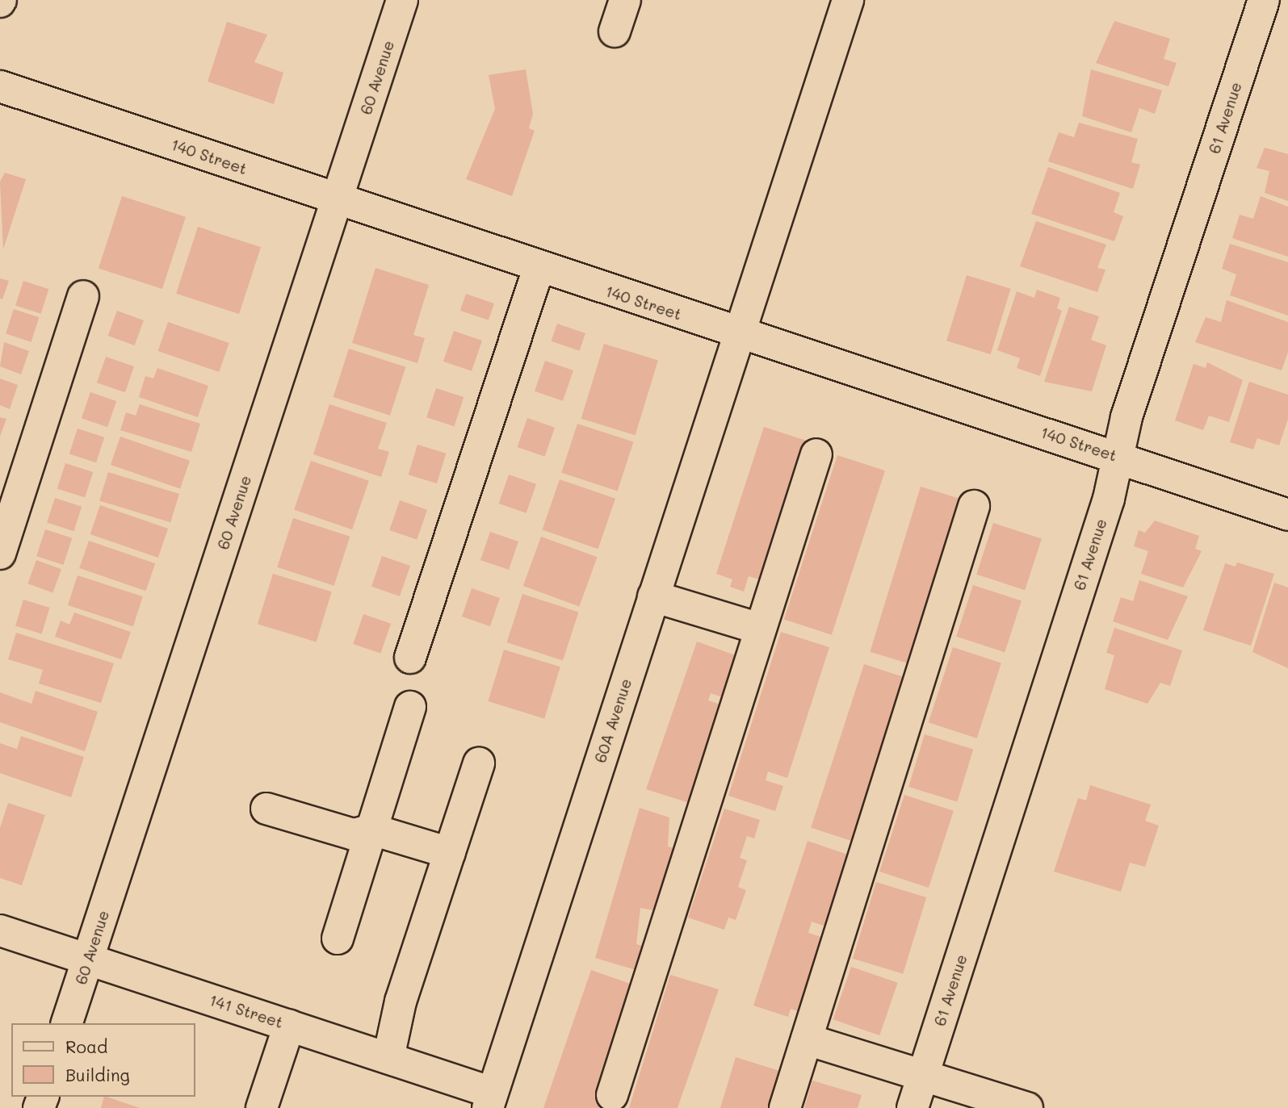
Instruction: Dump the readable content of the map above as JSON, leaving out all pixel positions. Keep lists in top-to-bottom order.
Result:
{
  "streets": {
    "street": [
      "60 Avenue",
      "61 Avenue",
      "140 Street",
      "60A Avenue",
      "141 Street"
    ]
  },
  "crossings": [
    ["60 Avenue", "140 Street"],
    ["60 Avenue", "141 Street"],
    ["61 Avenue", "140 Street"],
    ["140 Street", "60A Avenue"],
    ["60A Avenue", "141 Street"]
  ],
  "legend": ["Road", "Building"]
}
